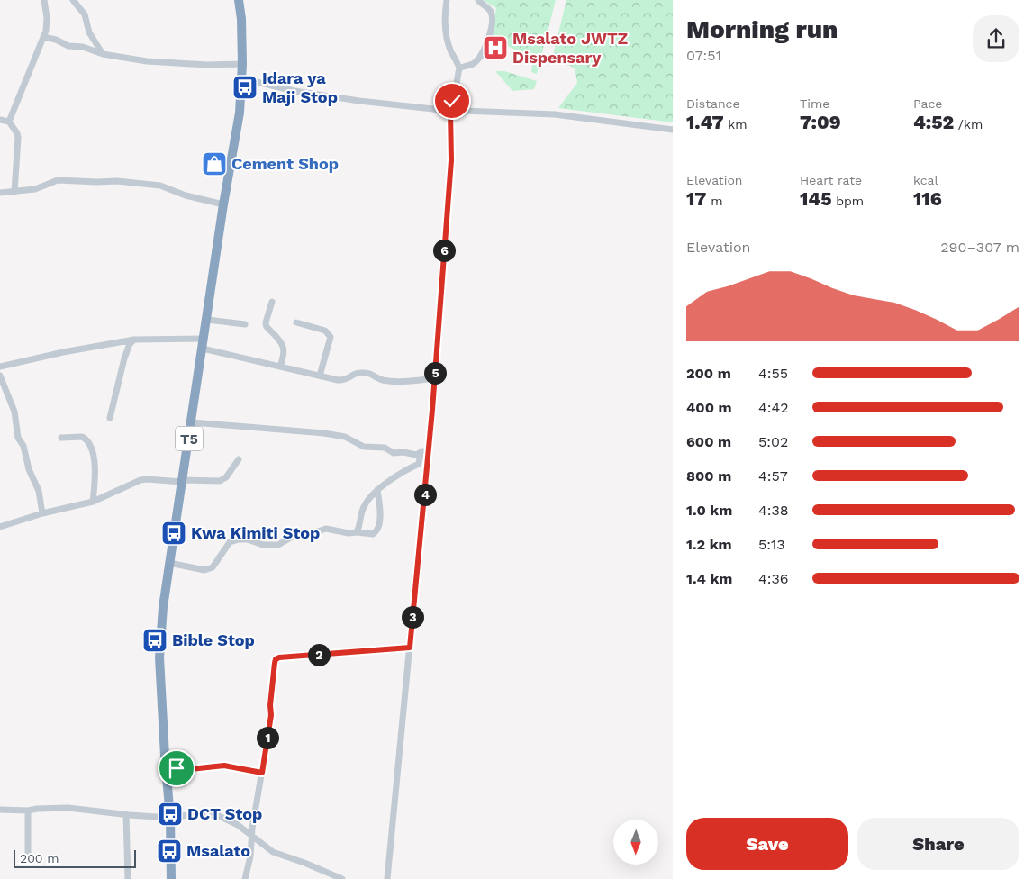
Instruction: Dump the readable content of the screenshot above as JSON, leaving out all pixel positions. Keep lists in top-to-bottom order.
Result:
{
  "streets": {
    "highway": ["T5"]
  },
  "places": {
    "hospital": ["Msalato JWTZ Dispensary"],
    "bus stop": [
      "Idara ya Maji Stop",
      "Kwa Kimiti Stop",
      "Bible Stop",
      "DCT Stop",
      "Msalato"
    ],
    "shop": ["Cement Shop"]
  },
  "scale_bar": "200 m",
  "north": "bottom",
  "page": {
    "heading": ["Morning run", "07:51"],
    "stats": [
      ["Distance", "1.47 km"],
      ["Time", "7:09"],
      ["Pace", "4:52 /km"],
      ["Elevation", "17 m"],
      ["Heart rate", "145 bpm"],
      ["kcal", "116"]
    ],
    "chart": ["Elevation", "290–307 m"],
    "pins": [
      "6",
      "5",
      "4",
      "3",
      "2",
      "1"
    ],
    "list": [
      {
        "name": "200 m",
        "note": "4:55"
      },
      {
        "name": "400 m",
        "note": "4:42"
      },
      {
        "name": "600 m",
        "note": "5:02"
      },
      {
        "name": "800 m",
        "note": "4:57"
      },
      {
        "name": "1.0 km",
        "note": "4:38"
      },
      {
        "name": "1.2 km",
        "note": "5:13"
      },
      {
        "name": "1.4 km",
        "note": "4:36"
      }
    ],
    "buttons": ["Save", "Share"],
    "scale": "200 m"
  }
}
